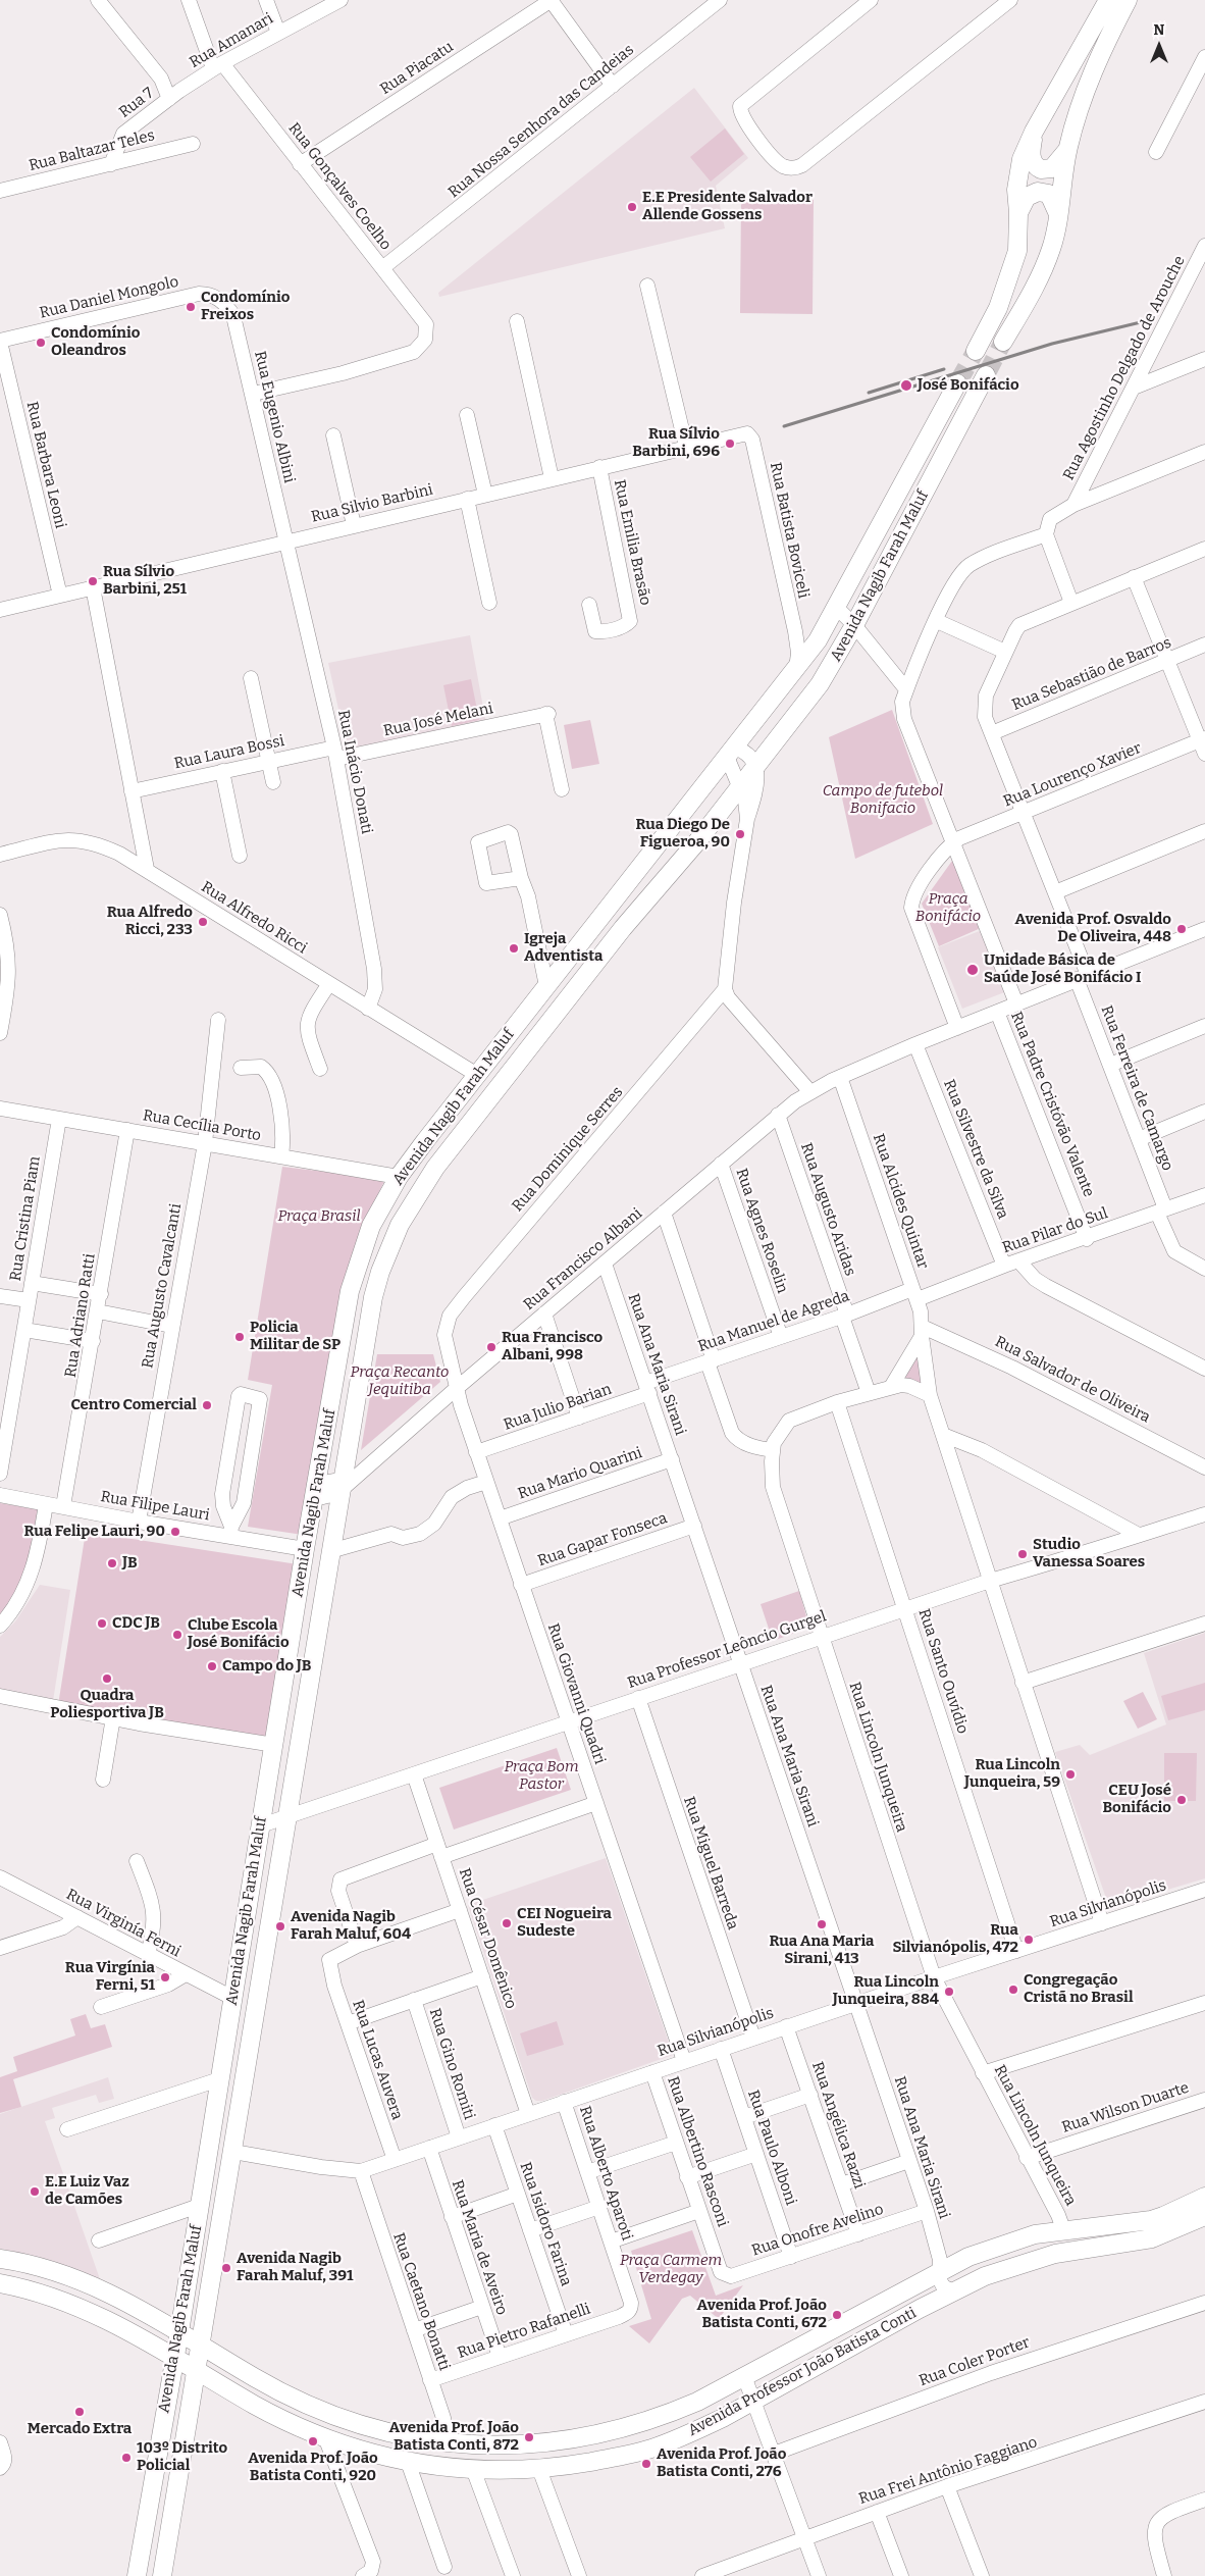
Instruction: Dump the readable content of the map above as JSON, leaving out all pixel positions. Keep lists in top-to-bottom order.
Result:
{
  "streets": {
    "main road": ["Avenida Nagib Farah Maluf", "Avenida Professor João Batista Conti"],
    "street": [
      "Rua Amanari",
      "Rua Piacatu",
      "Rua 7",
      "Rua Nossa Senhora das Candeias",
      "Rua Baltazar Teles",
      "Rua Gonçalves Coelho",
      "Rua Daniel Mongolo",
      "Rua Agostinho Delgado de Arouche",
      "Rua Eugenio Albini",
      "Rua Barbara Leoni",
      "Rua Silvio Barbini",
      "Rua Batista Boviceli",
      "Rua Emilia Brasão",
      "Rua Sebastião de Barros",
      "Rua José Melani",
      "Rua Laura Bossi",
      "Rua Inácio Donati",
      "Rua Lourenço Xavier",
      "Rua Alfredo Ricci",
      "Rua Ferreira de Camargo",
      "Rua Padre Cristóvão Valente",
      "Rua Cecília Porto",
      "Rua Dominique Serres",
      "Rua Silvestre da Silva",
      "Rua Alcides Quintar",
      "Rua Augusto Aridas",
      "Rua Cristina Piam",
      "Rua Agnes Roselin",
      "Rua Pilar do Sul",
      "Rua Francisco Albani",
      "Rua Augusto Cavalcanti",
      "Rua Adriano Ratti",
      "Rua Manuel de Agreda",
      "Rua Ana Maria Sirani",
      "Rua Salvador de Oliveira",
      "Rua Julio Barian",
      "Rua Mario Quarini",
      "Rua Filipe Lauri",
      "Rua Gapar Fonseca",
      "Rua Professor Leôncio Gurgel",
      "Rua Santo Ouvídio",
      "Rua Giovanni Quadri",
      "Rua Lincoln Junqueira",
      "Rua Miguel Barreda",
      "Rua Silvianópolis",
      "Rua Virginía Ferni",
      "Rua César Domênico",
      "Rua Lucas Auvera",
      "Rua Gino Romiti",
      "Rua Wilson Duarte",
      "Rua Angélica Razzi",
      "Rua Paulo Alboni",
      "Rua Albertino Rasconi",
      "Rua Alberto Aparoti",
      "Rua Isidoro Farina",
      "Rua Onofre Avelino",
      "Rua Maria de Aveiro",
      "Rua Caetano Bonatti",
      "Rua Pietro Rafanelli",
      "Rua Coler Porter",
      "Rua Frei Antônio Faggiano"
    ]
  },
  "crossings": [
    ["Rua Amanari", "Rua 7"],
    ["Rua Amanari", "Rua Gonçalves Coelho"],
    ["Rua Piacatu", "Rua Gonçalves Coelho"],
    ["Rua 7", "Rua Baltazar Teles"],
    ["Rua Nossa Senhora das Candeias", "Rua Gonçalves Coelho"],
    ["Rua Gonçalves Coelho", "Rua Eugenio Albini"],
    ["Rua Daniel Mongolo", "Rua Eugenio Albini"],
    ["Rua Daniel Mongolo", "Rua Barbara Leoni"],
    ["Rua Eugenio Albini", "Rua Silvio Barbini"],
    ["Rua Eugenio Albini", "Rua Inácio Donati"],
    ["Rua Barbara Leoni", "Rua Silvio Barbini"],
    ["Rua Silvio Barbini", "Rua Batista Boviceli"],
    ["Rua Silvio Barbini", "Rua Emilia Brasão"],
    ["Rua Silvio Barbini", "Rua Inácio Donati"],
    ["Rua Batista Boviceli", "Avenida Nagib Farah Maluf"],
    ["Avenida Nagib Farah Maluf", "Rua Alfredo Ricci"],
    ["Avenida Nagib Farah Maluf", "Rua Cecília Porto"],
    ["Avenida Nagib Farah Maluf", "Rua Francisco Albani"],
    ["Avenida Nagib Farah Maluf", "Rua Filipe Lauri"],
    ["Avenida Nagib Farah Maluf", "Rua Professor Leôncio Gurgel"],
    ["Avenida Nagib Farah Maluf", "Rua Silvianópolis"],
    ["Avenida Nagib Farah Maluf", "Rua Virginía Ferni"],
    ["Avenida Nagib Farah Maluf", "Avenida Professor João Batista Conti"],
    ["Rua Sebastião de Barros", "Rua Ferreira de Camargo"],
    ["Rua José Melani", "Rua Laura Bossi"],
    ["Rua José Melani", "Rua Inácio Donati"],
    ["Rua Laura Bossi", "Rua Inácio Donati"],
    ["Rua Inácio Donati", "Rua Alfredo Ricci"],
    ["Rua Lourenço Xavier", "Rua Ferreira de Camargo"],
    ["Rua Ferreira de Camargo", "Rua Pilar do Sul"],
    ["Rua Ferreira de Camargo", "Rua Francisco Albani"],
    ["Rua Padre Cristóvão Valente", "Rua Pilar do Sul"],
    ["Rua Padre Cristóvão Valente", "Rua Francisco Albani"],
    ["Rua Cecília Porto", "Rua Cristina Piam"],
    ["Rua Cecília Porto", "Rua Augusto Cavalcanti"],
    ["Rua Cecília Porto", "Rua Adriano Ratti"],
    ["Rua Dominique Serres", "Rua Giovanni Quadri"],
    ["Rua Silvestre da Silva", "Rua Pilar do Sul"],
    ["Rua Silvestre da Silva", "Rua Francisco Albani"],
    ["Rua Alcides Quintar", "Rua Pilar do Sul"],
    ["Rua Alcides Quintar", "Rua Francisco Albani"],
    ["Rua Alcides Quintar", "Rua Manuel de Agreda"],
    ["Rua Alcides Quintar", "Rua Salvador de Oliveira"],
    ["Rua Alcides Quintar", "Rua Lincoln Junqueira"],
    ["Rua Augusto Aridas", "Rua Francisco Albani"],
    ["Rua Augusto Aridas", "Rua Manuel de Agreda"],
    ["Rua Augusto Aridas", "Rua Lincoln Junqueira"],
    ["Rua Agnes Roselin", "Rua Francisco Albani"],
    ["Rua Agnes Roselin", "Rua Manuel de Agreda"],
    ["Rua Pilar do Sul", "Rua Manuel de Agreda"],
    ["Rua Francisco Albani", "Rua Ana Maria Sirani"],
    ["Rua Francisco Albani", "Rua Giovanni Quadri"],
    ["Rua Augusto Cavalcanti", "Rua Filipe Lauri"],
    ["Rua Adriano Ratti", "Rua Filipe Lauri"],
    ["Rua Manuel de Agreda", "Rua Ana Maria Sirani"],
    ["Rua Manuel de Agreda", "Rua Julio Barian"],
    ["Rua Ana Maria Sirani", "Rua Julio Barian"],
    ["Rua Ana Maria Sirani", "Rua Mario Quarini"],
    ["Rua Ana Maria Sirani", "Rua Gapar Fonseca"],
    ["Rua Ana Maria Sirani", "Rua Professor Leôncio Gurgel"],
    ["Rua Ana Maria Sirani", "Rua Silvianópolis"],
    ["Rua Ana Maria Sirani", "Rua Onofre Avelino"],
    ["Rua Ana Maria Sirani", "Avenida Professor João Batista Conti"],
    ["Rua Julio Barian", "Rua Giovanni Quadri"],
    ["Rua Mario Quarini", "Rua Giovanni Quadri"],
    ["Rua Gapar Fonseca", "Rua Giovanni Quadri"],
    ["Rua Professor Leôncio Gurgel", "Rua Santo Ouvídio"],
    ["Rua Professor Leôncio Gurgel", "Rua Giovanni Quadri"],
    ["Rua Professor Leôncio Gurgel", "Rua Lincoln Junqueira"],
    ["Rua Professor Leôncio Gurgel", "Rua Miguel Barreda"],
    ["Rua Professor Leôncio Gurgel", "Rua César Domênico"],
    ["Rua Santo Ouvídio", "Rua Lincoln Junqueira"],
    ["Rua Santo Ouvídio", "Rua Silvianópolis"],
    ["Rua Giovanni Quadri", "Rua Silvianópolis"],
    ["Rua Lincoln Junqueira", "Rua Silvianópolis"],
    ["Rua Lincoln Junqueira", "Rua Wilson Duarte"],
    ["Rua Lincoln Junqueira", "Avenida Professor João Batista Conti"],
    ["Rua Miguel Barreda", "Rua Silvianópolis"],
    ["Rua Silvianópolis", "Rua César Domênico"],
    ["Rua Silvianópolis", "Rua Lucas Auvera"],
    ["Rua Silvianópolis", "Rua Gino Romiti"],
    ["Rua Silvianópolis", "Rua Angélica Razzi"],
    ["Rua Silvianópolis", "Rua Paulo Alboni"],
    ["Rua Silvianópolis", "Rua Albertino Rasconi"],
    ["Rua Silvianópolis", "Rua Alberto Aparoti"],
    ["Rua Silvianópolis", "Rua Isidoro Farina"],
    ["Rua Silvianópolis", "Rua Maria de Aveiro"],
    ["Rua Silvianópolis", "Rua Caetano Bonatti"],
    ["Rua Angélica Razzi", "Rua Onofre Avelino"],
    ["Rua Paulo Alboni", "Rua Onofre Avelino"],
    ["Rua Albertino Rasconi", "Rua Onofre Avelino"],
    ["Rua Alberto Aparoti", "Rua Pietro Rafanelli"],
    ["Rua Isidoro Farina", "Rua Pietro Rafanelli"],
    ["Rua Maria de Aveiro", "Rua Pietro Rafanelli"],
    ["Rua Caetano Bonatti", "Rua Pietro Rafanelli"],
    ["Rua Caetano Bonatti", "Avenida Professor João Batista Conti"]
  ],
  "parks": [
    "Campo de futebol Bonifacio",
    "Praça Bonifácio",
    "Praça Brasil",
    "Praça Recanto Jequitiba",
    "Praça Bom Pastor",
    "Praça Carmem Verdegay"
  ],
  "places": [
    "E.E Presidente Salvador Allende Gossens",
    "Condomínio Freixos",
    "Condomínio Oleandros",
    "José Bonifácio",
    "Rua Sílvio Barbini, 696",
    "Rua Sílvio Barbini, 251",
    "Rua Diego De Figueroa, 90",
    "Rua Alfredo Ricci, 233",
    "Avenida Prof. Osvaldo De Oliveira, 448",
    "Igreja Adventista",
    "Unidade Básica de Saúde José Bonifácio I",
    "Policia Militar de SP",
    "Rua Francisco Albani, 998",
    "Centro Comercial",
    "Rua Felipe Lauri, 90",
    "Studio Vanessa Soares",
    "JB",
    "CDC JB",
    "Clube Escola José Bonifácio",
    "Campo do JB",
    "Quadra Poliesportiva JB",
    "Rua Lincoln Junqueira, 59",
    "CEU José Bonifácio",
    "CEI Nogueira Sudeste",
    "Rua Ana Maria Sirani, 413",
    "Avenida Nagib Farah Maluf, 604",
    "Rua Silvianópolis, 472",
    "Rua Virgínia Ferni, 51",
    "Congregação Cristã no Brasil",
    "Rua Lincoln Junqueira, 884",
    "E.E Luiz Vaz de Camões",
    "Avenida Nagib Farah Maluf, 391",
    "Avenida Prof. João Batista Conti, 672",
    "Mercado Extra",
    "Avenida Prof. João Batista Conti, 872",
    "Avenida Prof. João Batista Conti, 920",
    "103º Distrito Policial",
    "Avenida Prof. João Batista Conti, 276"
  ],
  "north": "top"
}
